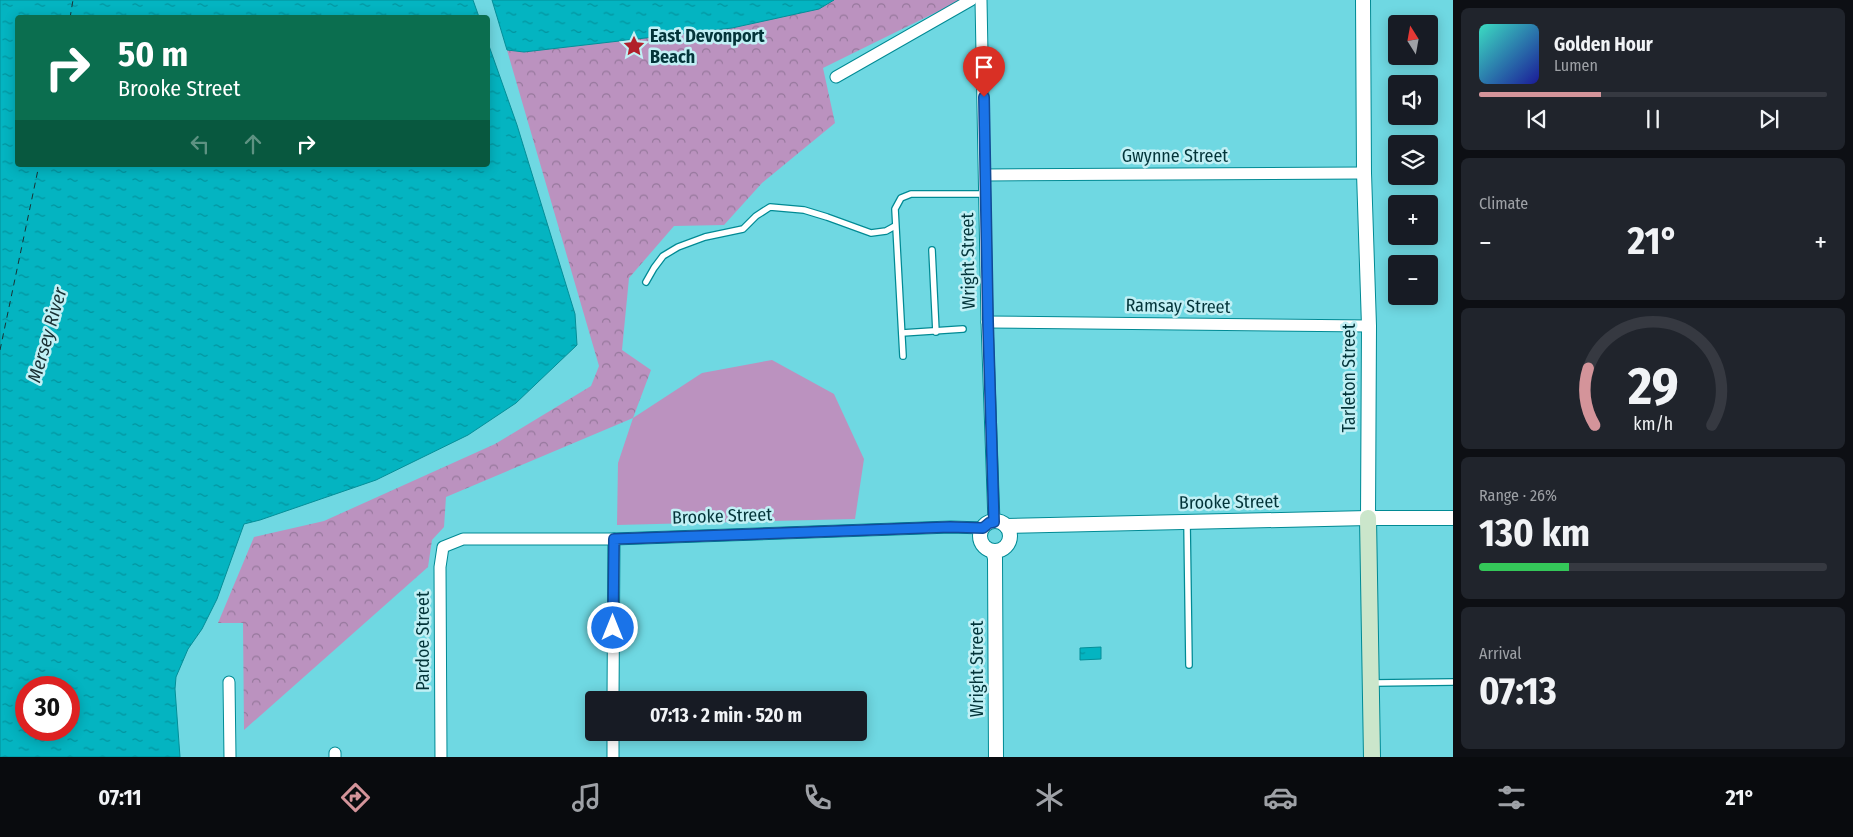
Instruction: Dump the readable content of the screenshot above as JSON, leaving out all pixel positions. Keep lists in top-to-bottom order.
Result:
{
  "streets": {
    "main road": ["Tarleton Street"],
    "street": [
      "Gwynne Street",
      "Wright Street",
      "Ramsay Street",
      "Brooke Street",
      "Pardoe Street"
    ]
  },
  "crossings": [
    ["Gwynne Street", "Wright Street"],
    ["Gwynne Street", "Tarleton Street"],
    ["Wright Street", "Ramsay Street"],
    ["Wright Street", "Brooke Street"],
    ["Ramsay Street", "Tarleton Street"],
    ["Tarleton Street", "Brooke Street"],
    ["Brooke Street", "Pardoe Street"]
  ],
  "water": ["Mersey River"],
  "places": {
    "place": ["East Devonport Beach"]
  },
  "north": "top",
  "page": {
    "map_buttons": ["+", "−"],
    "turn": ["50 m", "Brooke Street"],
    "song": ["Golden Hour", "Lumen"],
    "tile": [
      "Climate",
      ["Range · 26%", "130 km"],
      ["Arrival", "07:13"]
    ],
    "heat": ["−", "21°", "+"],
    "limit": "30",
    "trip": "07:13 · 2 min · 520 m",
    "tabs": ["07:11", "21°"],
    "gauge": ["29", "km/h"]
  }
}
